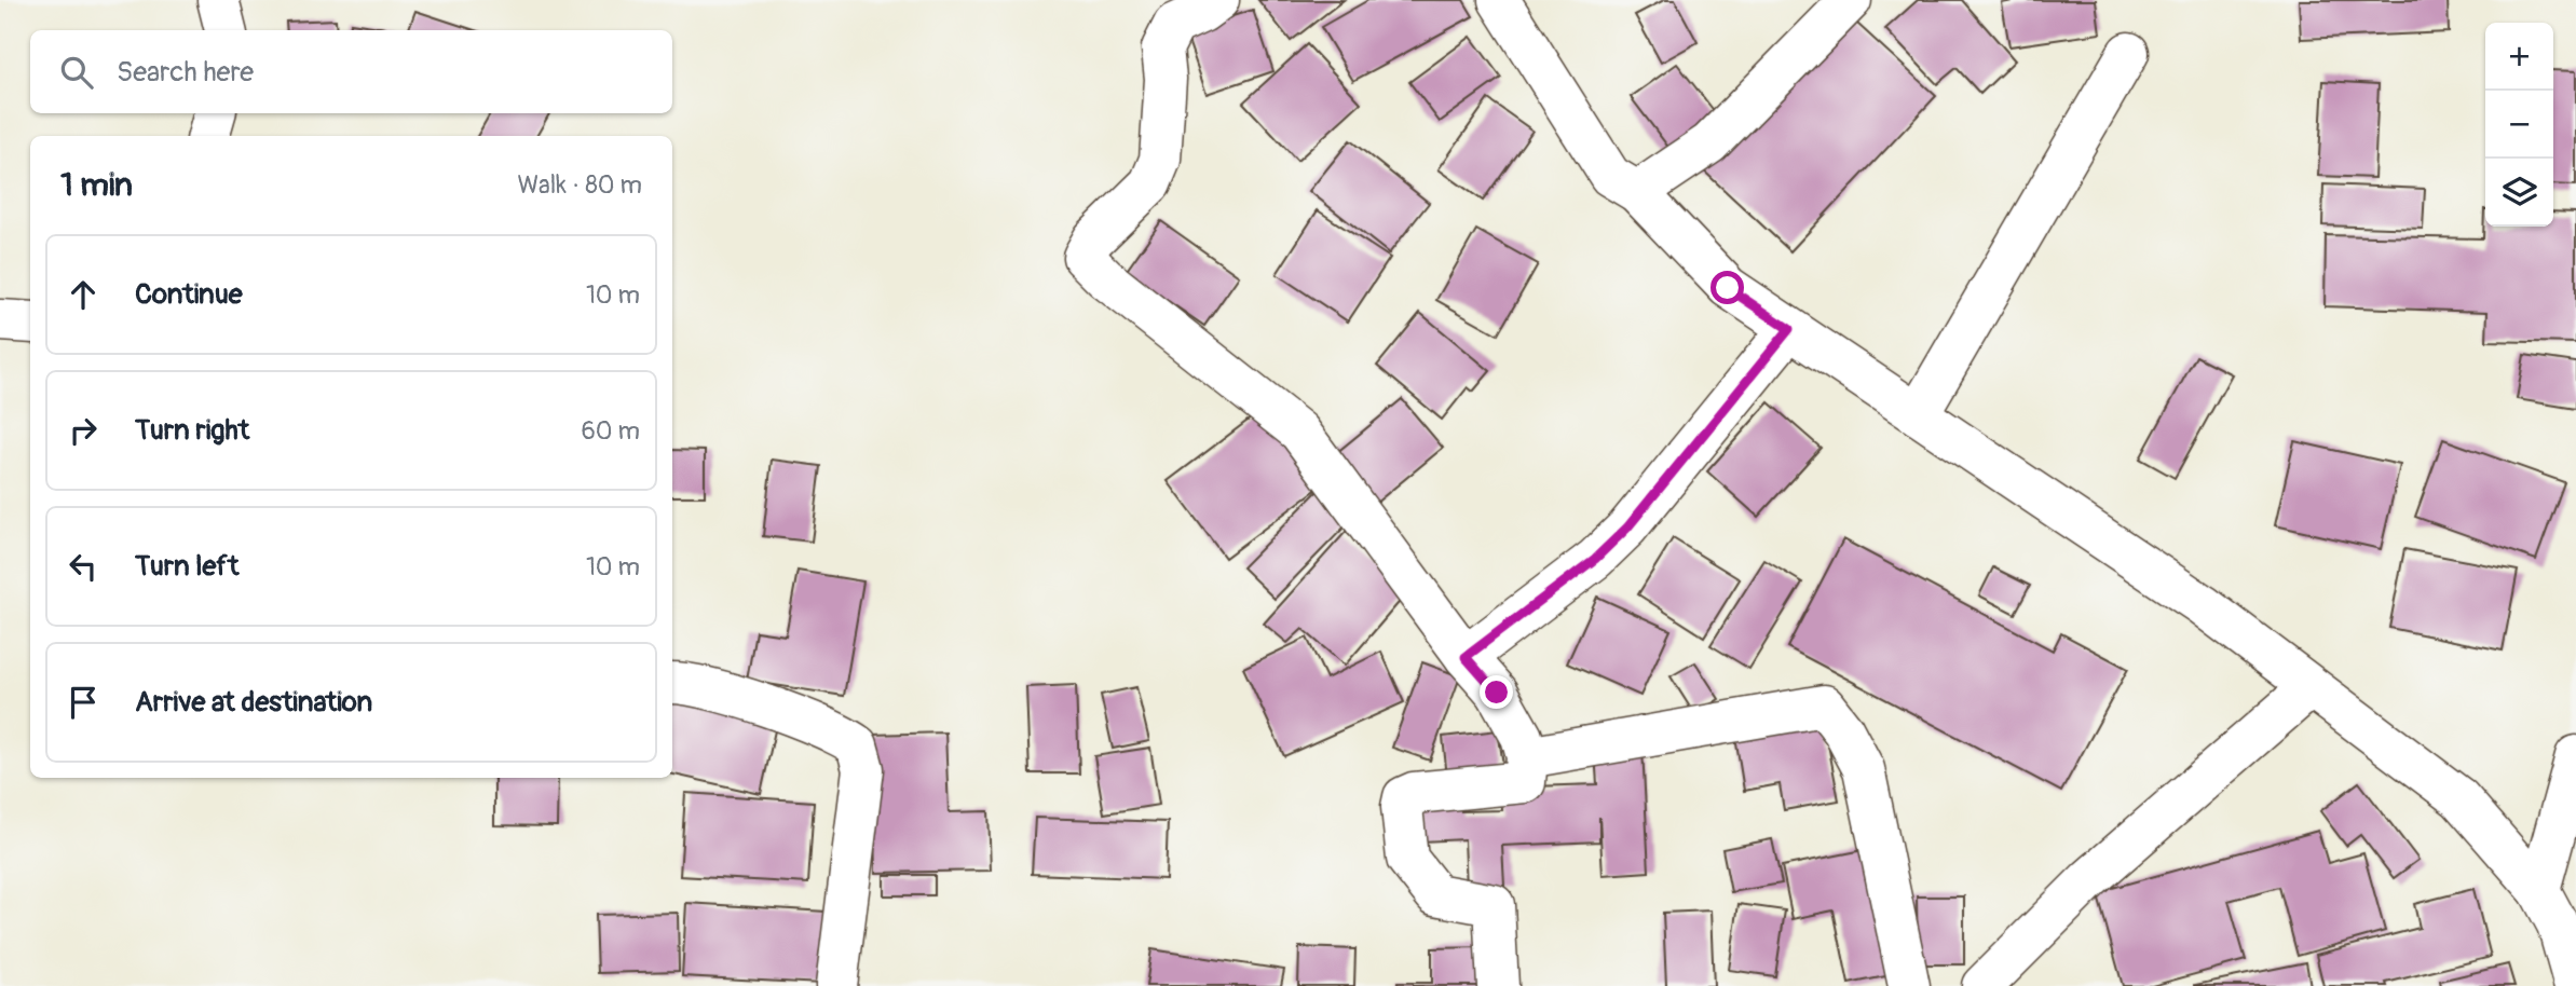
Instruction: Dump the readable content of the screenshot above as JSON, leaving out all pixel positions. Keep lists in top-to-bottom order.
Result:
{
  "page": {
    "map_buttons": ["+", "−"],
    "search": "Search here",
    "heading": ["1 min", "Walk · 80 m"],
    "list": [
      ["Continue", "10 m"],
      ["Turn right", "60 m"],
      ["Turn left", "10 m"],
      "Arrive at destination"
    ]
  }
}
